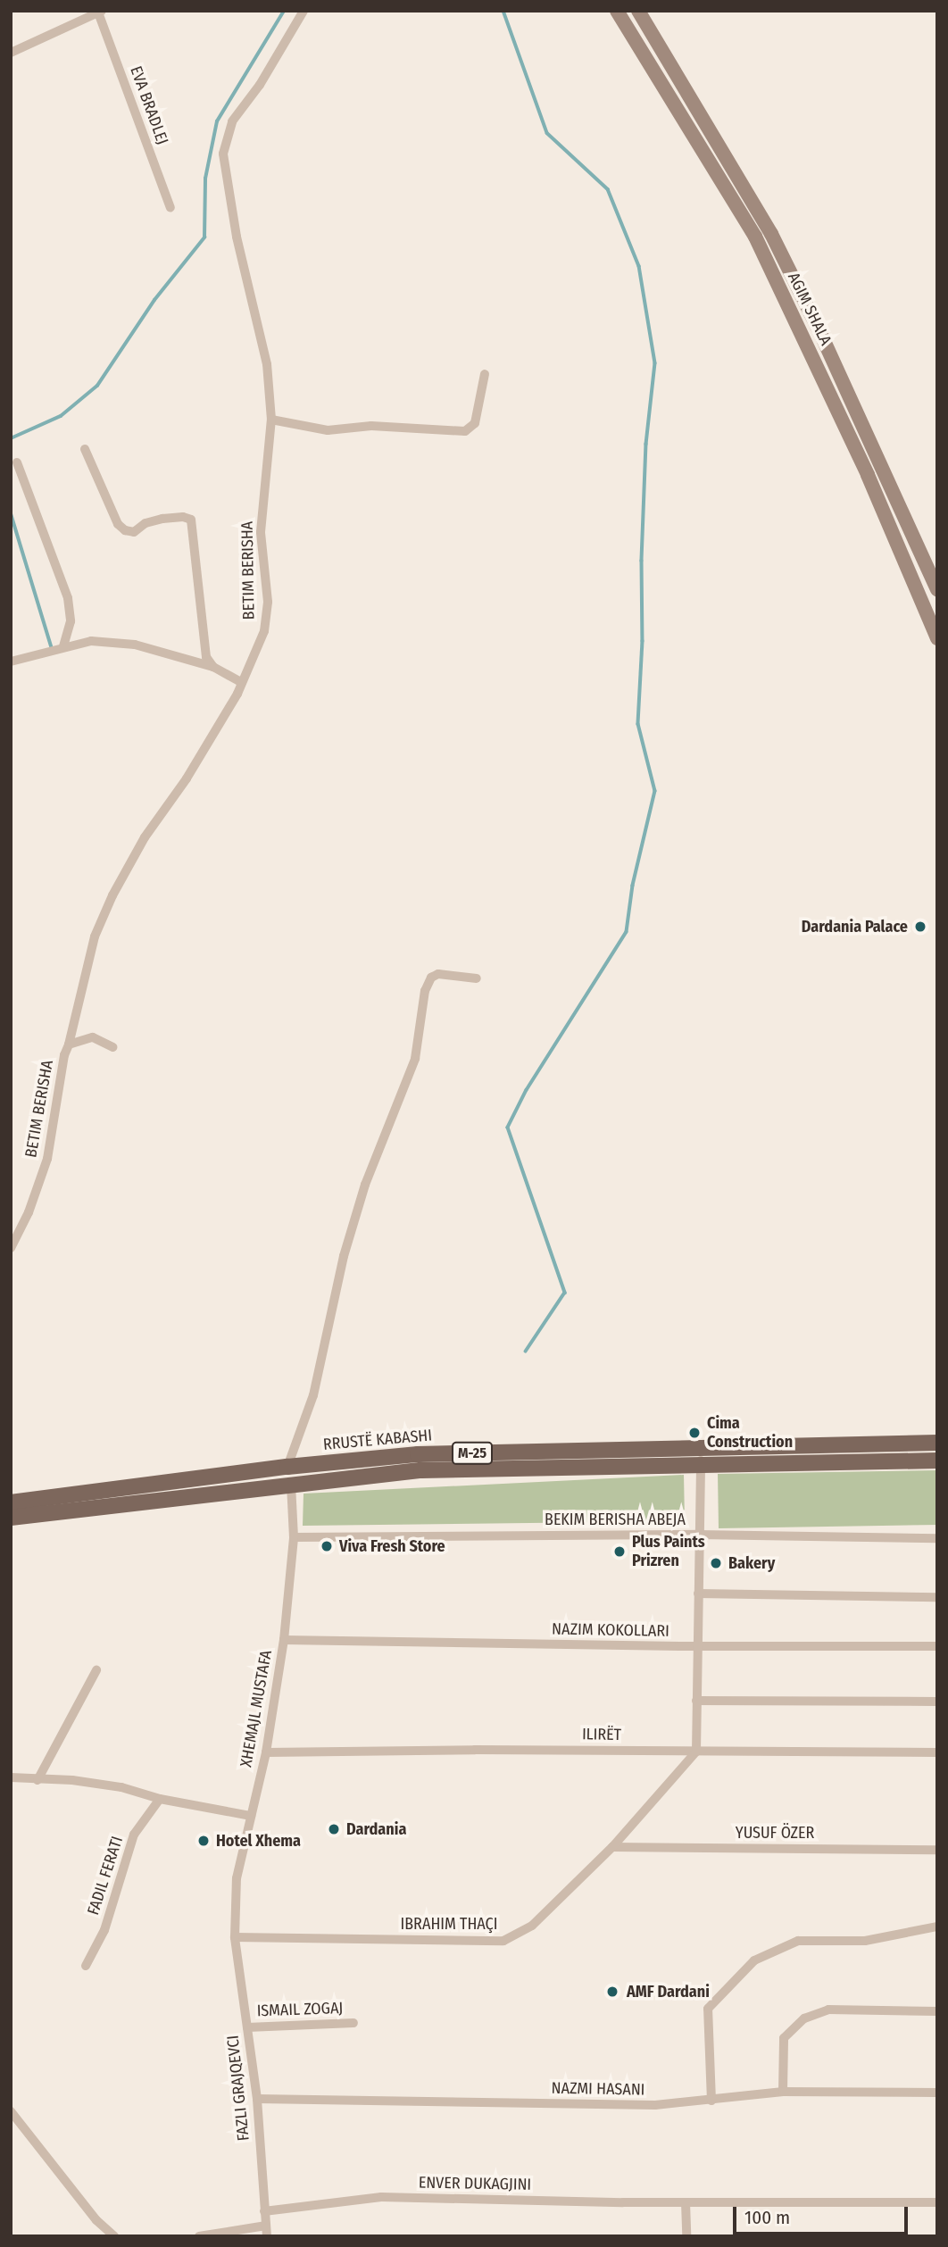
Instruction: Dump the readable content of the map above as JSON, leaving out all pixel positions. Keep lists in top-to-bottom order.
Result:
{
  "streets": {
    "main road": ["AGIM SHALA", "RRUSTË KABASHI", "M-25"],
    "street": [
      "EVA BRADLEJ",
      "BETIM BERISHA",
      "BEKIM BERISHA ABEJA",
      "NAZIM KOKOLLARI",
      "XHEMAJL MUSTAFA",
      "ILIRËT",
      "YUSUF ÖZER",
      "FADIL FERATI",
      "IBRAHIM THAÇI",
      "ISMAIL ZOGAJ",
      "FAZLI GRAJQEVCI",
      "NAZMI HASANI",
      "ENVER DUKAGJINI"
    ]
  },
  "crossings": [
    ["M-25", "XHEMAJL MUSTAFA"],
    ["BEKIM BERISHA ABEJA", "XHEMAJL MUSTAFA"],
    ["NAZIM KOKOLLARI", "XHEMAJL MUSTAFA"],
    ["XHEMAJL MUSTAFA", "ILIRËT"],
    ["XHEMAJL MUSTAFA", "IBRAHIM THAÇI"],
    ["XHEMAJL MUSTAFA", "FAZLI GRAJQEVCI"],
    ["ILIRËT", "IBRAHIM THAÇI"],
    ["YUSUF ÖZER", "IBRAHIM THAÇI"],
    ["IBRAHIM THAÇI", "FAZLI GRAJQEVCI"],
    ["ISMAIL ZOGAJ", "FAZLI GRAJQEVCI"],
    ["FAZLI GRAJQEVCI", "NAZMI HASANI"],
    ["FAZLI GRAJQEVCI", "ENVER DUKAGJINI"]
  ],
  "places": [
    "Dardania Palace",
    "Cima Construction",
    "Viva Fresh Store",
    "Plus Paints Prizren",
    "Bakery",
    "Dardania",
    "Hotel Xhema",
    "AMF Dardani"
  ],
  "scale_bar": "100 m"
}
